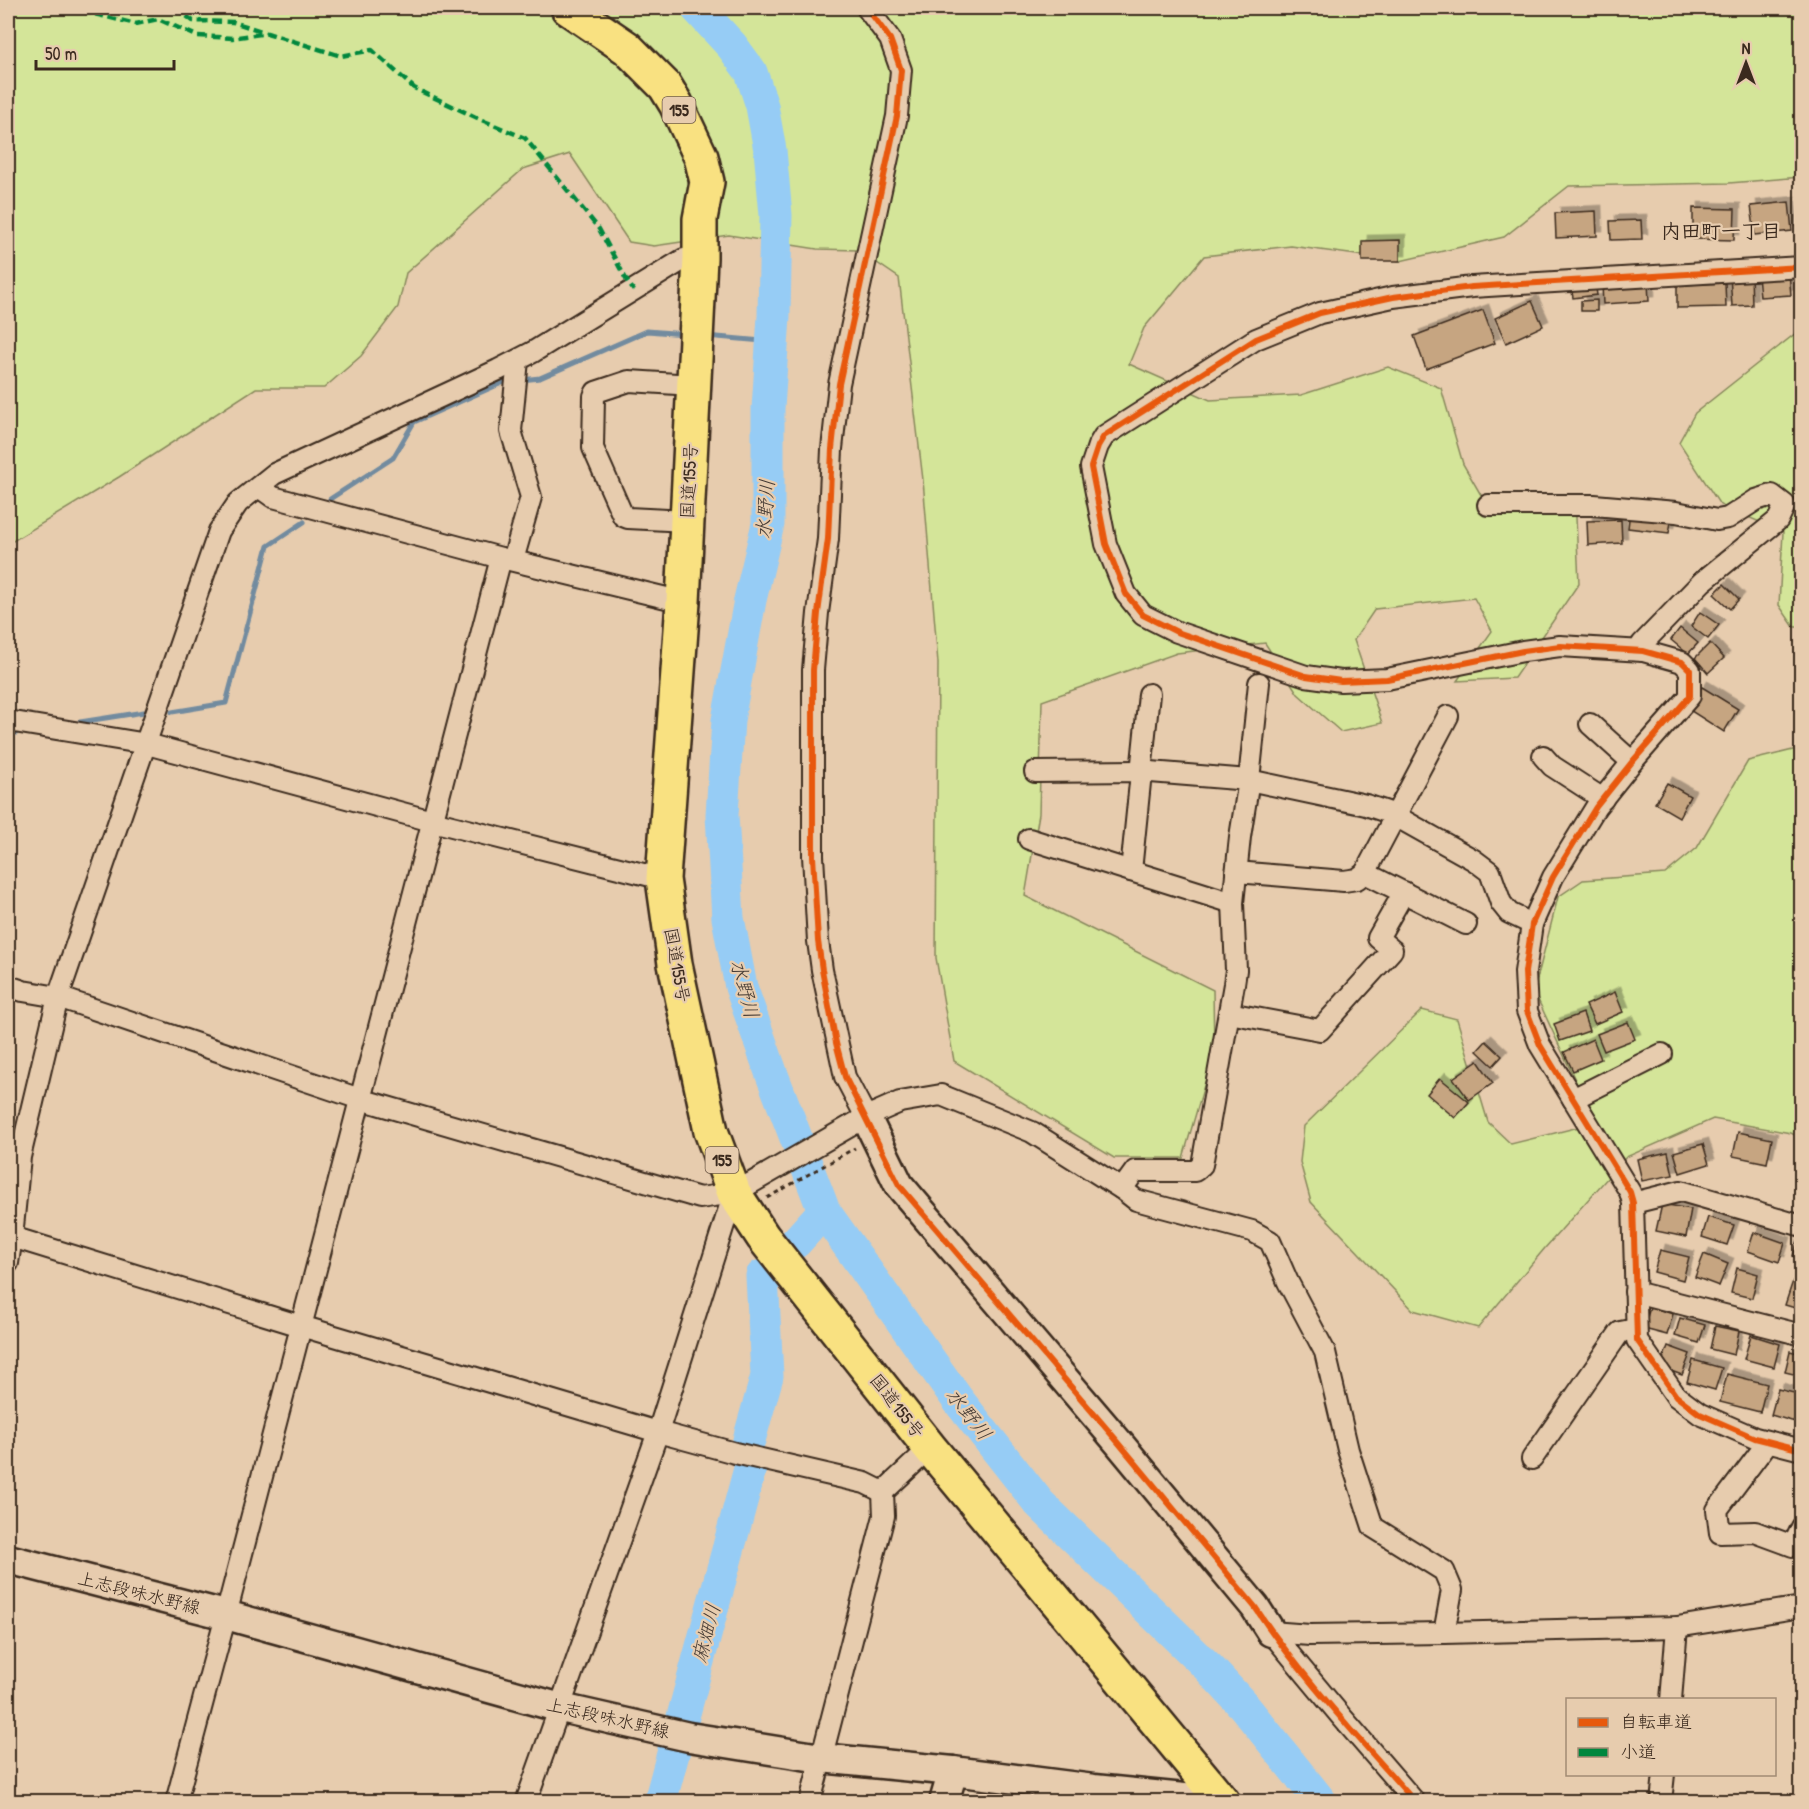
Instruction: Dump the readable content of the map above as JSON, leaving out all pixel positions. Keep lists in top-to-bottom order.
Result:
{
  "streets": {
    "highway": ["155", "国道155号"],
    "street": ["上志段味水野線"]
  },
  "crossings": [
    ["国道155号", "上志段味水野線"]
  ],
  "districts": ["内田町一丁目"],
  "water": ["水野川", "麻畑川"],
  "legend": ["自転車道", "小道"],
  "scale_bar": "50 m",
  "north": "top"
}
